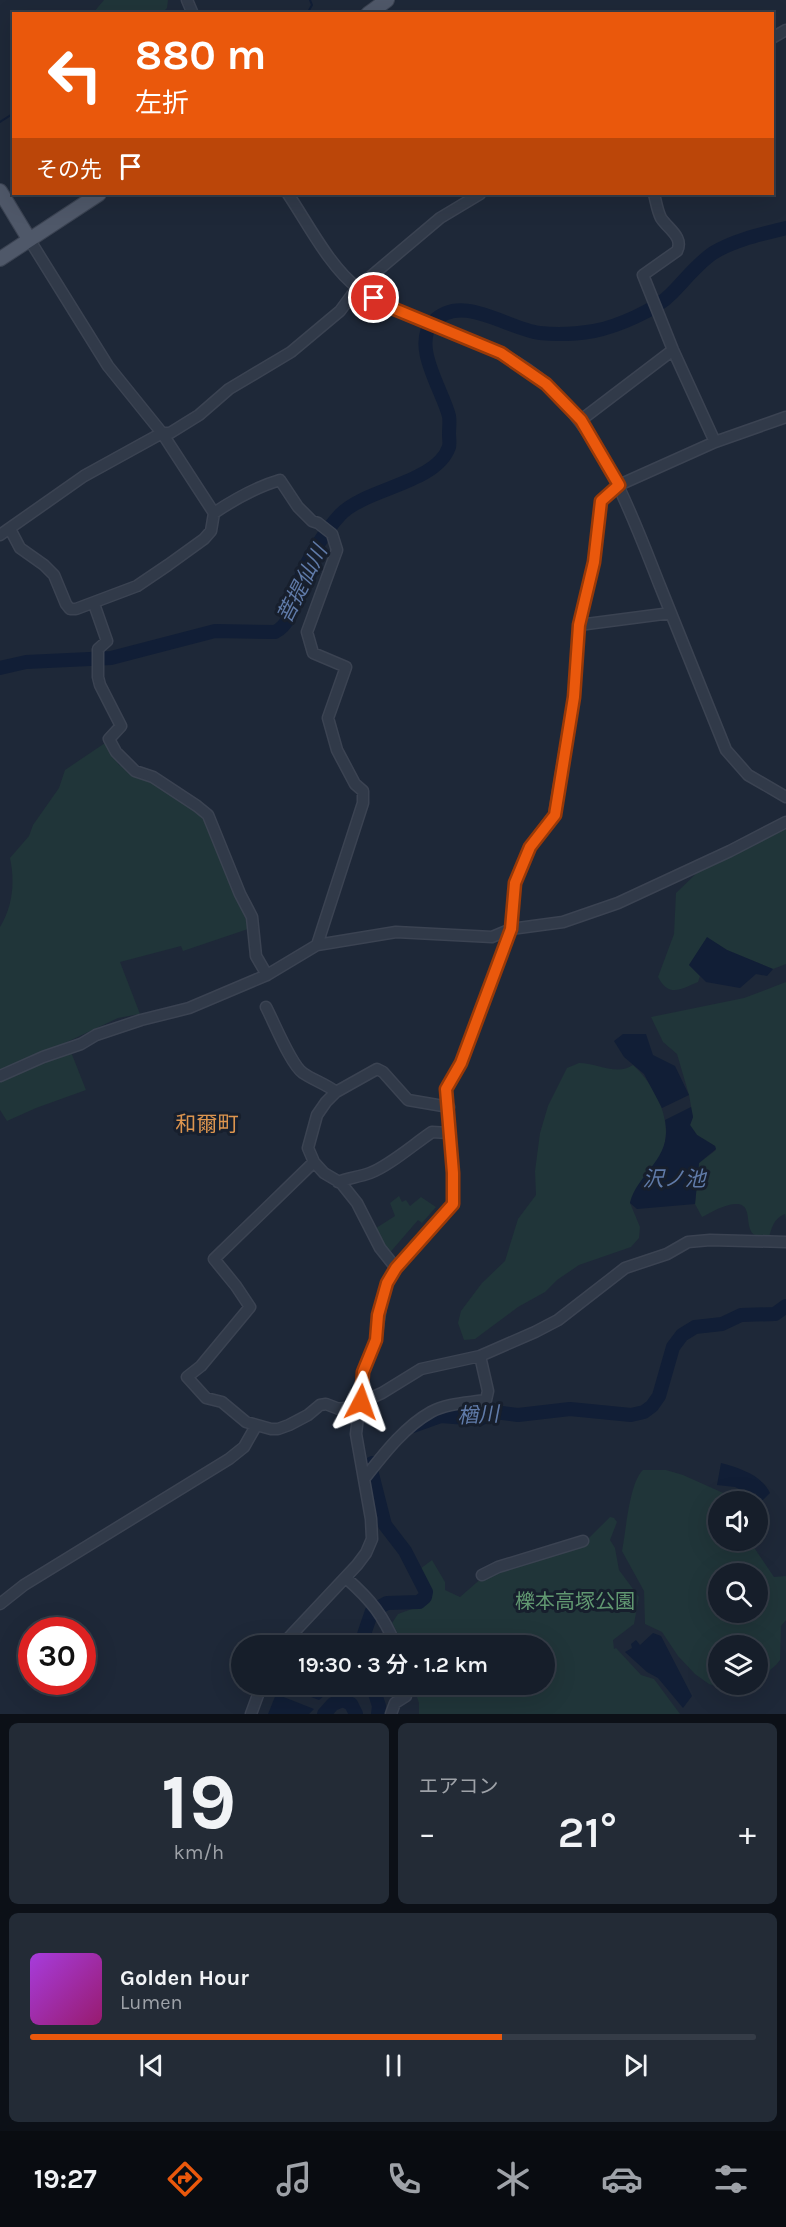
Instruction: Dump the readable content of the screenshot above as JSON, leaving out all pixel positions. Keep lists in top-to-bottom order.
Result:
{
  "districts": ["和爾町"],
  "water": ["菩提仙川", "沢ノ池", "楢川"],
  "parks": ["櫟本高塚公園"],
  "page": {
    "turn": ["880 m", "左折"],
    "then": "その先",
    "limit": "30",
    "trip": "19:30 · 3 分 · 1.2 km",
    "tile": [
      ["19", "km/h"],
      "エアコン"
    ],
    "heat": ["−", "21°", "+"],
    "song": ["Golden Hour", "Lumen"],
    "tabs": "19:27"
  }
}
